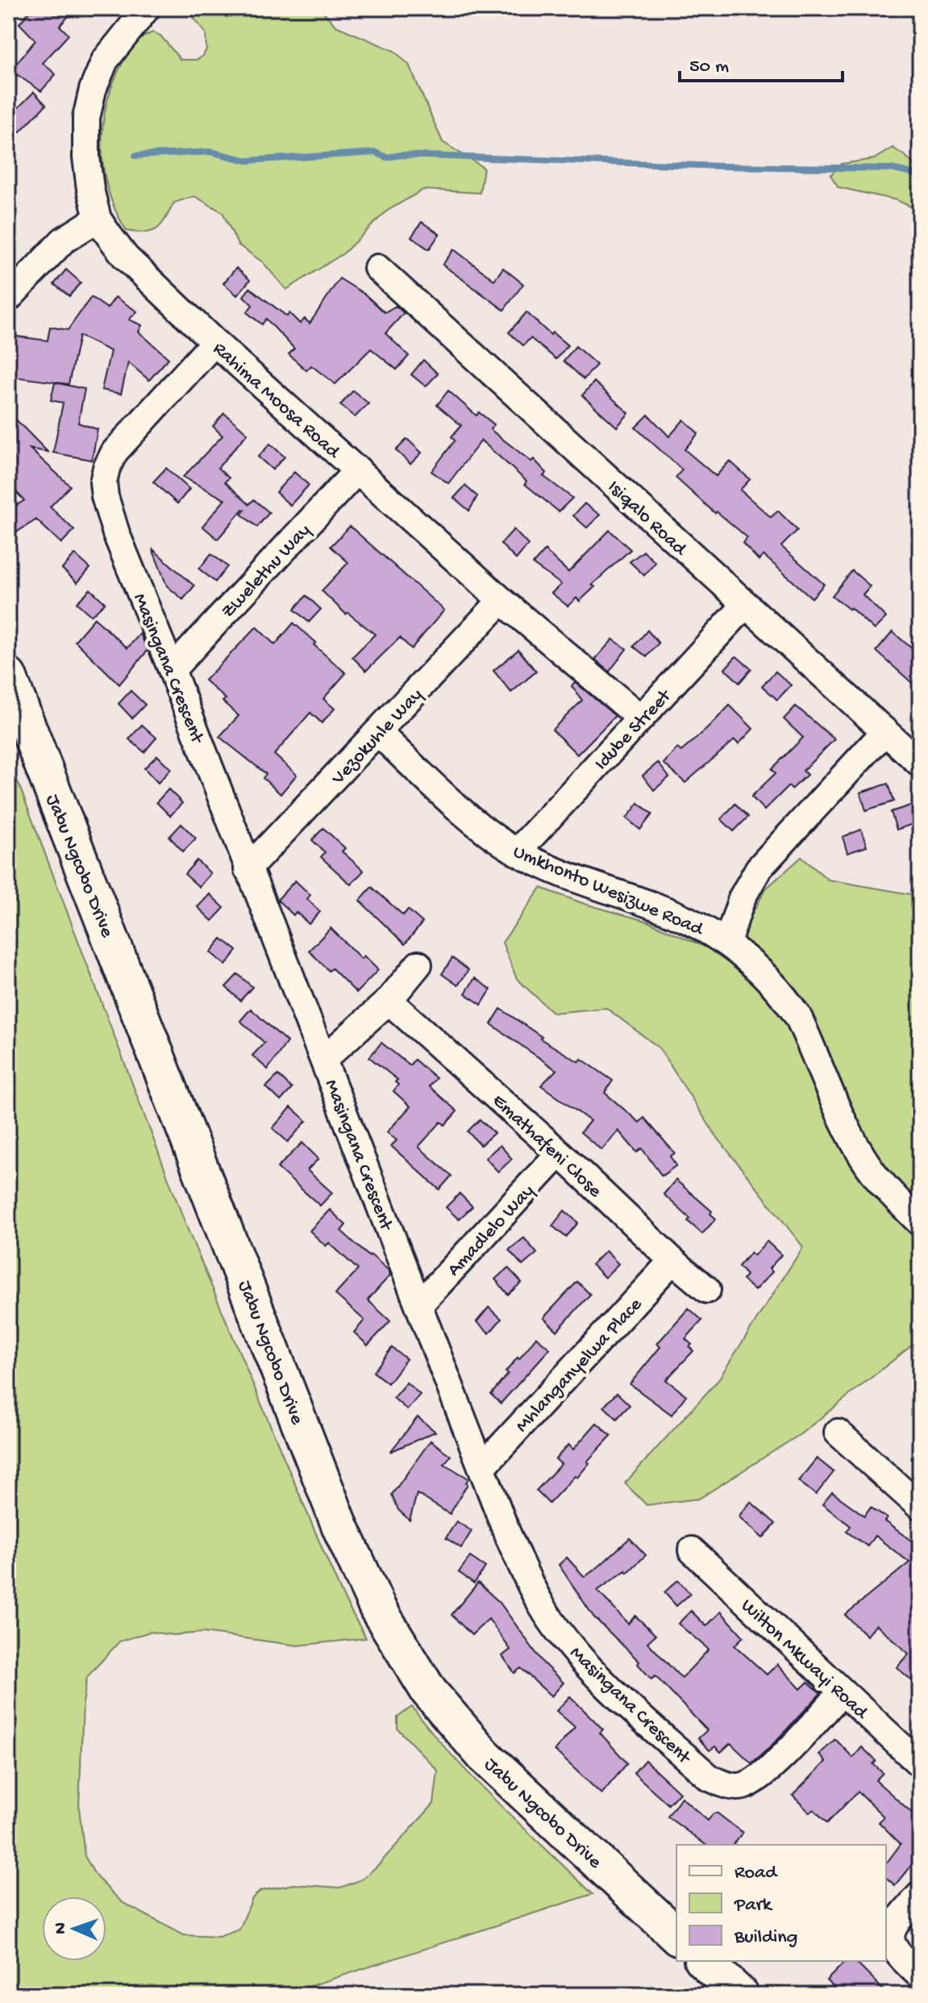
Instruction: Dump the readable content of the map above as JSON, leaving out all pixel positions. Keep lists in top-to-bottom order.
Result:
{
  "streets": {
    "main road": ["Jabu Ngcobo Drive"],
    "street": [
      "Rahima Moosa Road",
      "Isiqalo Road",
      "Zwelethu Way",
      "Masingana Crescent",
      "Idube Street",
      "Vezokuhle Way",
      "Umkhonto Wesizwe Road",
      "Emathafeni Close",
      "Amadlelo Way",
      "Mhlanganyelwa Place",
      "Wilton Mkwayi Road"
    ]
  },
  "crossings": [
    ["Rahima Moosa Road", "Zwelethu Way"],
    ["Rahima Moosa Road", "Masingana Crescent"],
    ["Rahima Moosa Road", "Idube Street"],
    ["Rahima Moosa Road", "Vezokuhle Way"],
    ["Isiqalo Road", "Idube Street"],
    ["Zwelethu Way", "Masingana Crescent"],
    ["Masingana Crescent", "Vezokuhle Way"],
    ["Masingana Crescent", "Amadlelo Way"],
    ["Masingana Crescent", "Mhlanganyelwa Place"],
    ["Masingana Crescent", "Wilton Mkwayi Road"],
    ["Idube Street", "Umkhonto Wesizwe Road"],
    ["Vezokuhle Way", "Umkhonto Wesizwe Road"],
    ["Emathafeni Close", "Amadlelo Way"],
    ["Emathafeni Close", "Mhlanganyelwa Place"]
  ],
  "legend": ["Road", "Park", "Building"],
  "scale_bar": "50 m",
  "north": "left"
}
